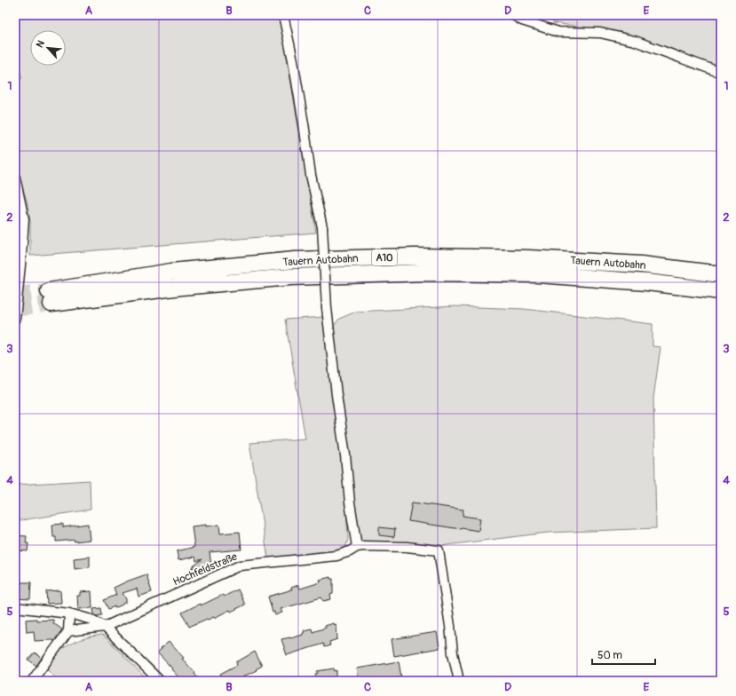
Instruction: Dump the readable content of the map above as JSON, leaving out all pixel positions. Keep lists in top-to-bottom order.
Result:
{
  "streets": {
    "highway": ["A10", "Tauern Autobahn"],
    "street": ["Hochfeldstraße"]
  },
  "scale_bar": "50 m",
  "north": "top left",
  "grid": {
    "columns": [
      "A",
      "B",
      "C",
      "D",
      "E"
    ],
    "rows": [
      "1",
      "2",
      "3",
      "4",
      "5"
    ]
  }
}
